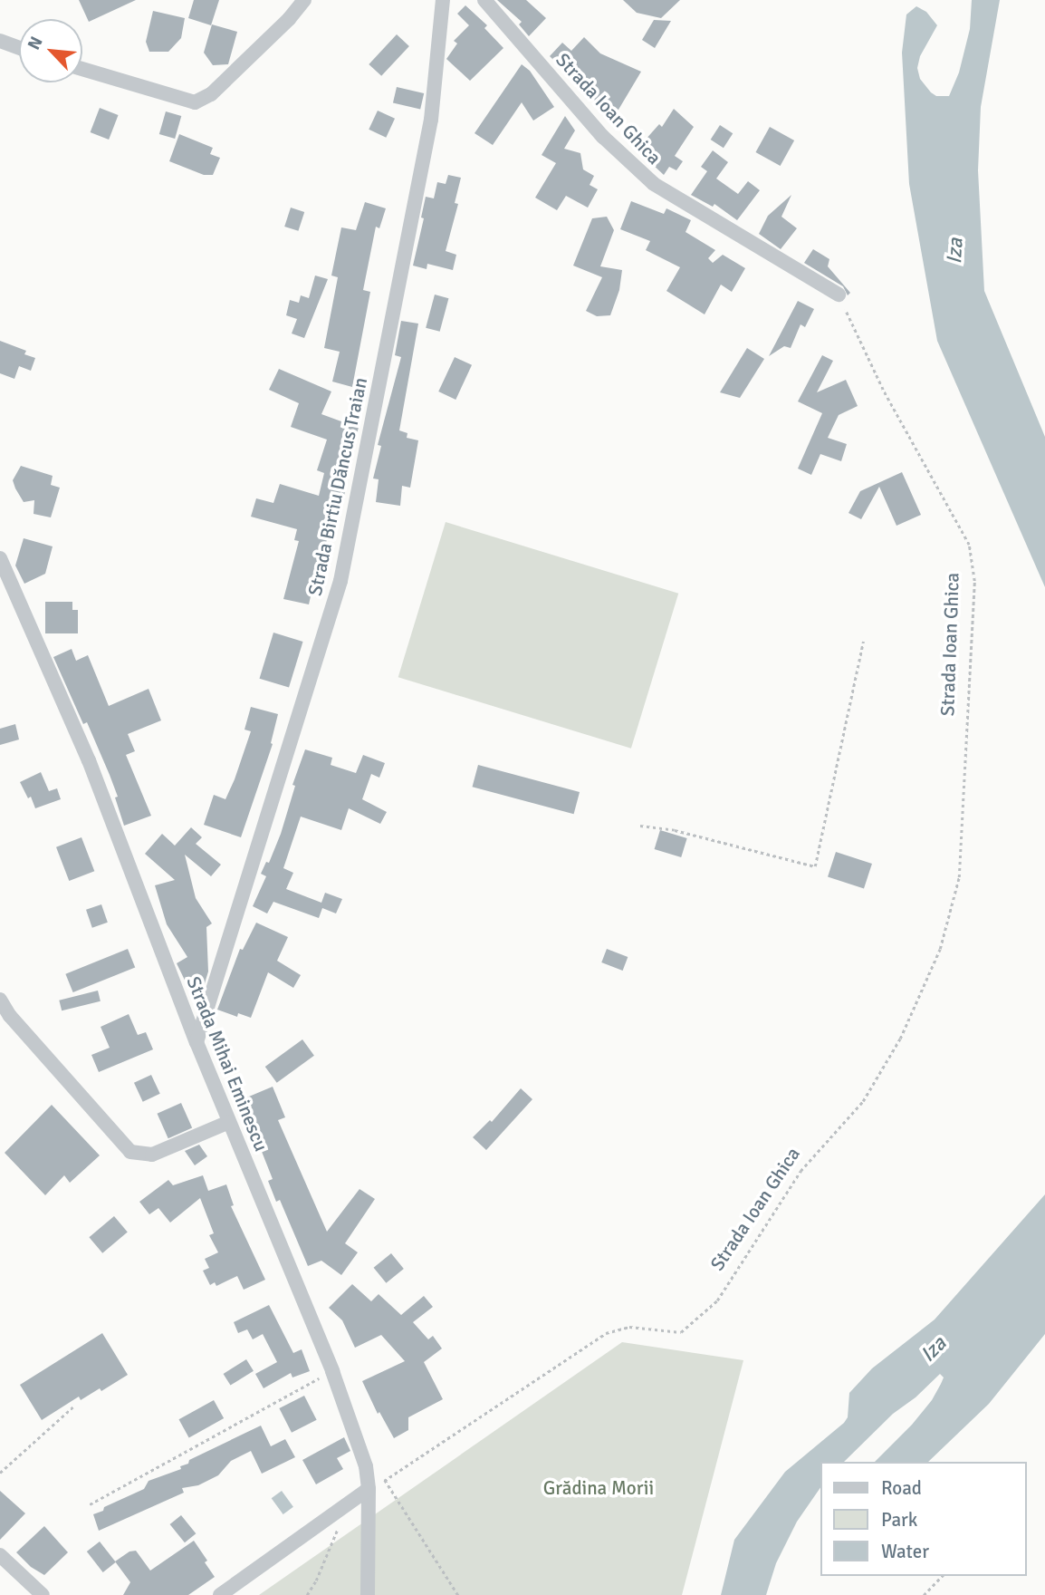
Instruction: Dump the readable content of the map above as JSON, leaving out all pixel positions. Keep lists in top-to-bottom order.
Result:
{
  "streets": {
    "street": ["Strada Ioan Ghica", "Strada Birtiu Dăncus Traian", "Strada Mihai Eminescu"]
  },
  "crossings": [
    ["Strada Birtiu Dăncus Traian", "Strada Mihai Eminescu"]
  ],
  "water": ["Iza"],
  "parks": ["Grădina Morii"],
  "legend": ["Road", "Park", "Water"],
  "north": "top left"
}
